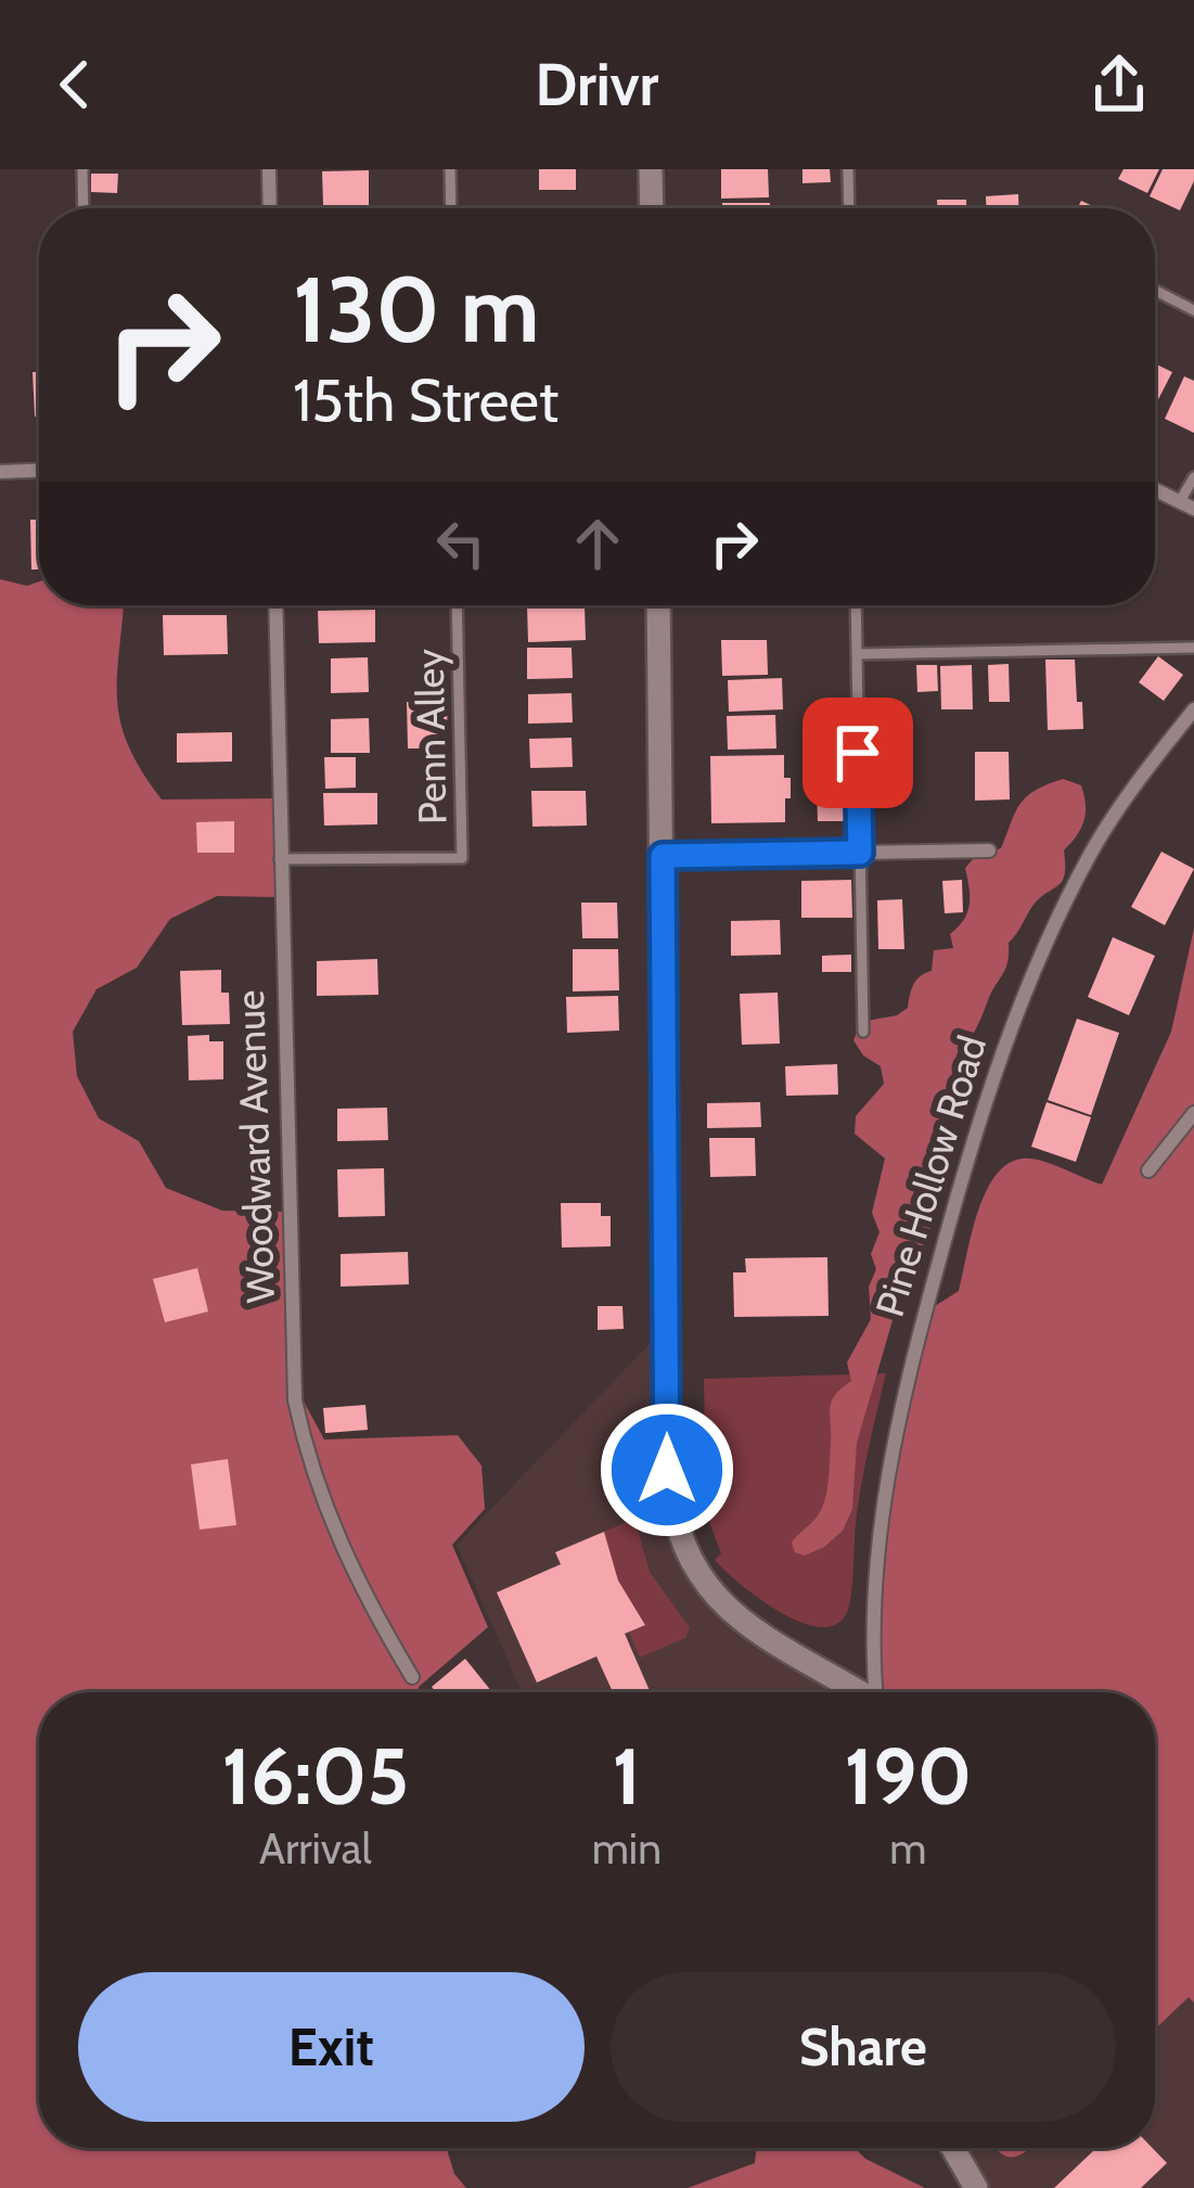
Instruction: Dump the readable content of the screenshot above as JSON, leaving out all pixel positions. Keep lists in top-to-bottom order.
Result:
{
  "streets": {
    "street": ["Woodward Avenue", "Pine Hollow Road"],
    "lane": ["Penn Alley"]
  },
  "crossings": [
    ["Penn Alley", "Woodward Avenue"]
  ],
  "page": {
    "header": "Drivr",
    "turn": ["130 m", "15th Street"],
    "eta": [
      "16:05",
      "Arrival",
      "1",
      "min",
      "190",
      "m"
    ],
    "buttons": ["Exit", "Share"]
  }
}
